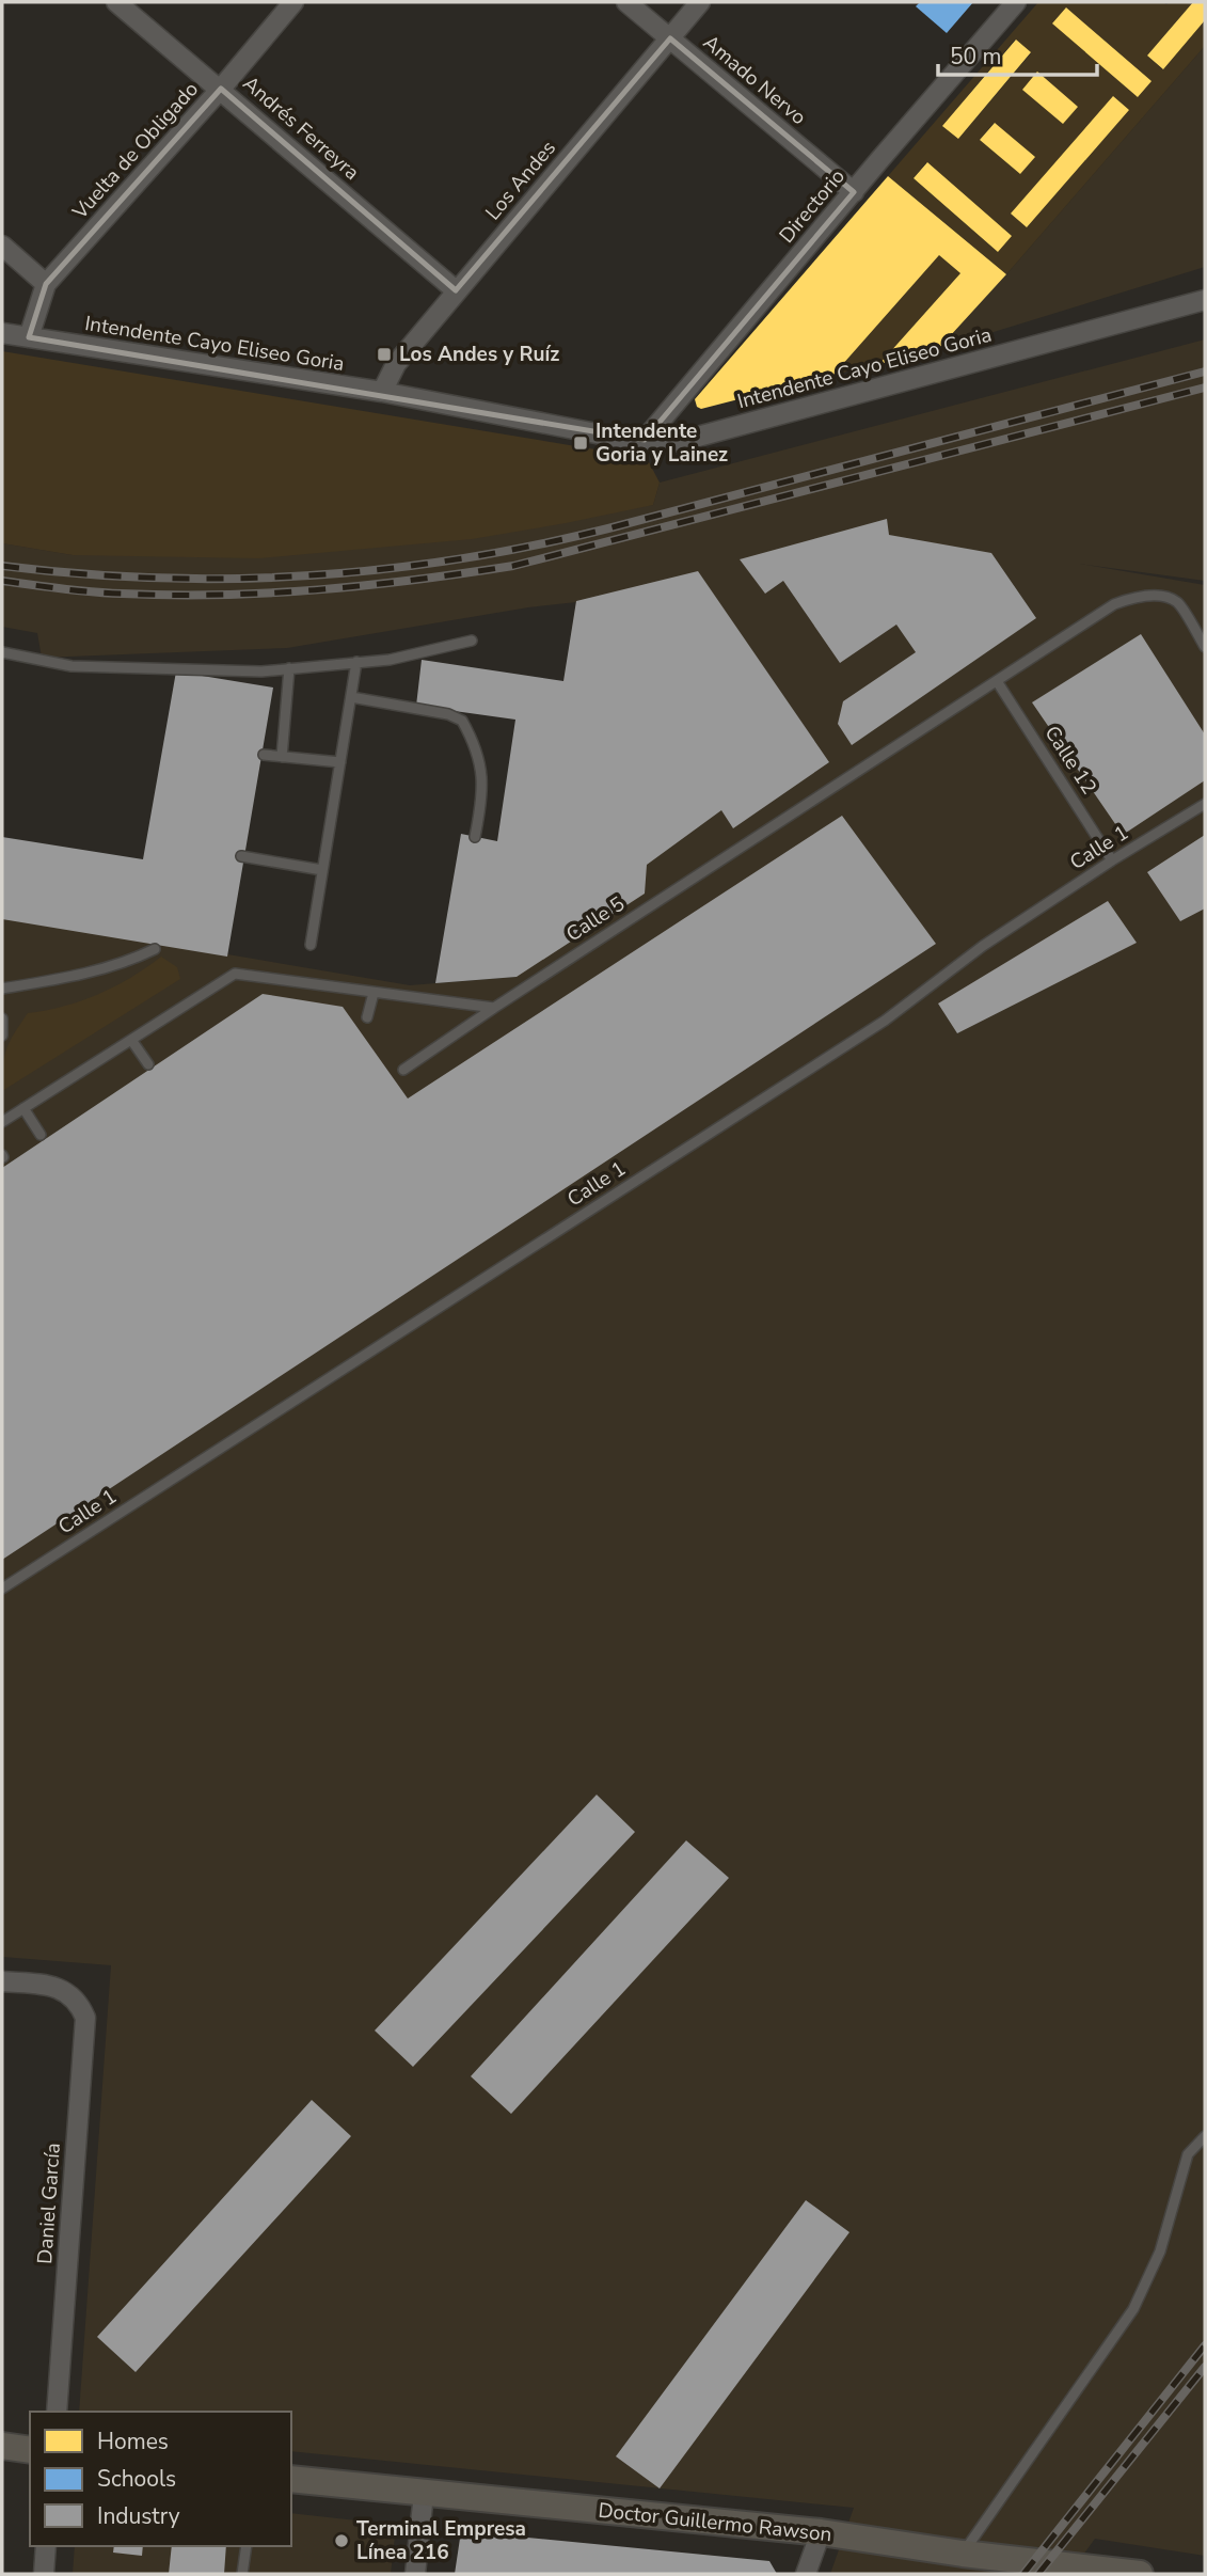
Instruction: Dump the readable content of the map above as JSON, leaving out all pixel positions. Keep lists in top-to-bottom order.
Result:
{
  "streets": {
    "street": [
      "Amado Nervo",
      "Andrés Ferreyra",
      "Vuelta de Obligado",
      "Los Andes",
      "Directorio",
      "Intendente Cayo Eliseo Goria",
      "Daniel García",
      "Doctor Guillermo Rawson"
    ],
    "lane": ["Calle 12", "Calle 1", "Calle 5"]
  },
  "crossings": [
    ["Amado Nervo", "Los Andes"],
    ["Amado Nervo", "Directorio"],
    ["Andrés Ferreyra", "Vuelta de Obligado"],
    ["Andrés Ferreyra", "Los Andes"],
    ["Vuelta de Obligado", "Intendente Cayo Eliseo Goria"],
    ["Los Andes", "Intendente Cayo Eliseo Goria"],
    ["Directorio", "Intendente Cayo Eliseo Goria"],
    ["Calle 12", "Calle 1"],
    ["Calle 12", "Calle 5"]
  ],
  "places": {
    "transit": ["Los Andes y Ruíz", "Intendente Goria y Lainez"],
    "other": ["Terminal Empresa Línea 216"]
  },
  "legend": ["Homes", "Schools", "Industry"],
  "scale_bar": "50 m"
}
